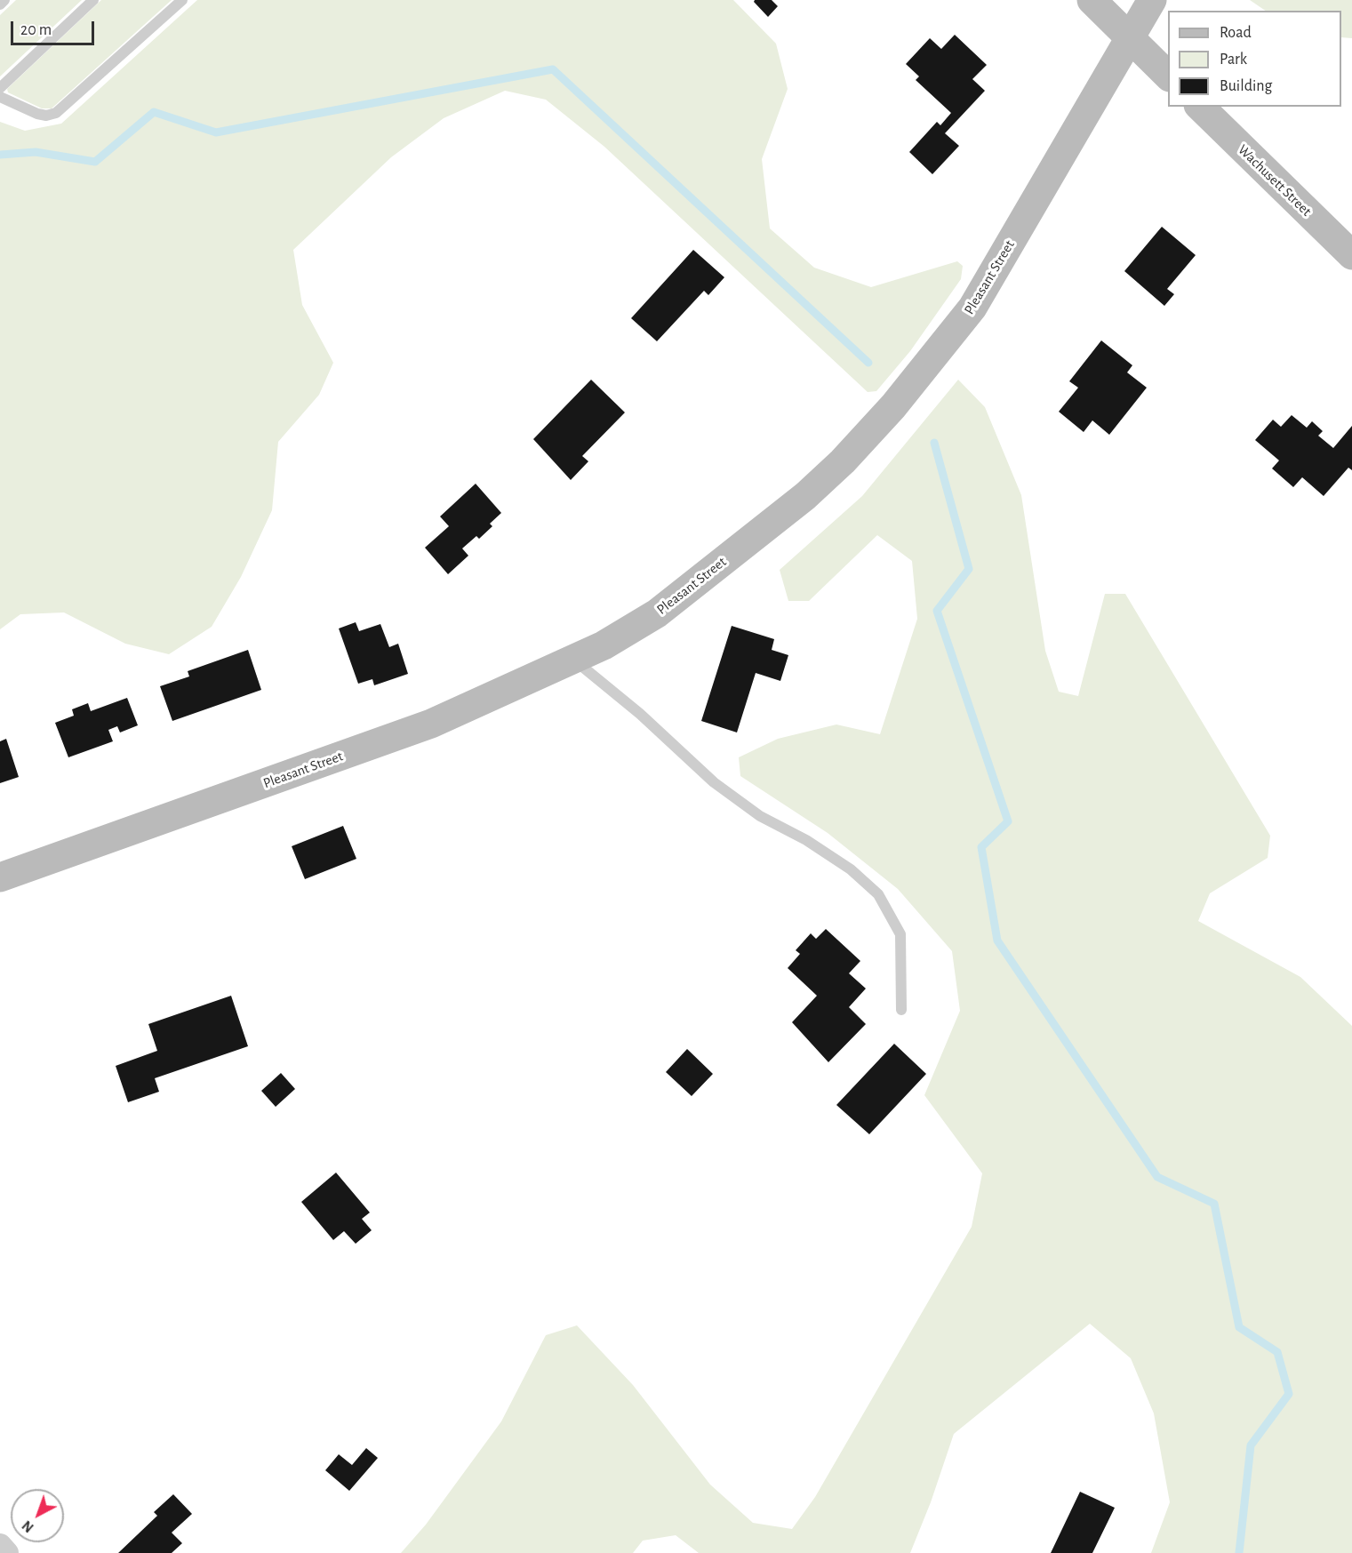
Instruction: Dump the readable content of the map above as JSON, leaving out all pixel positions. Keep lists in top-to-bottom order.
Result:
{
  "streets": {
    "street": ["Wachusett Street", "Pleasant Street"]
  },
  "legend": ["Road", "Park", "Building"],
  "scale_bar": "20 m",
  "north": "bottom left"
}
